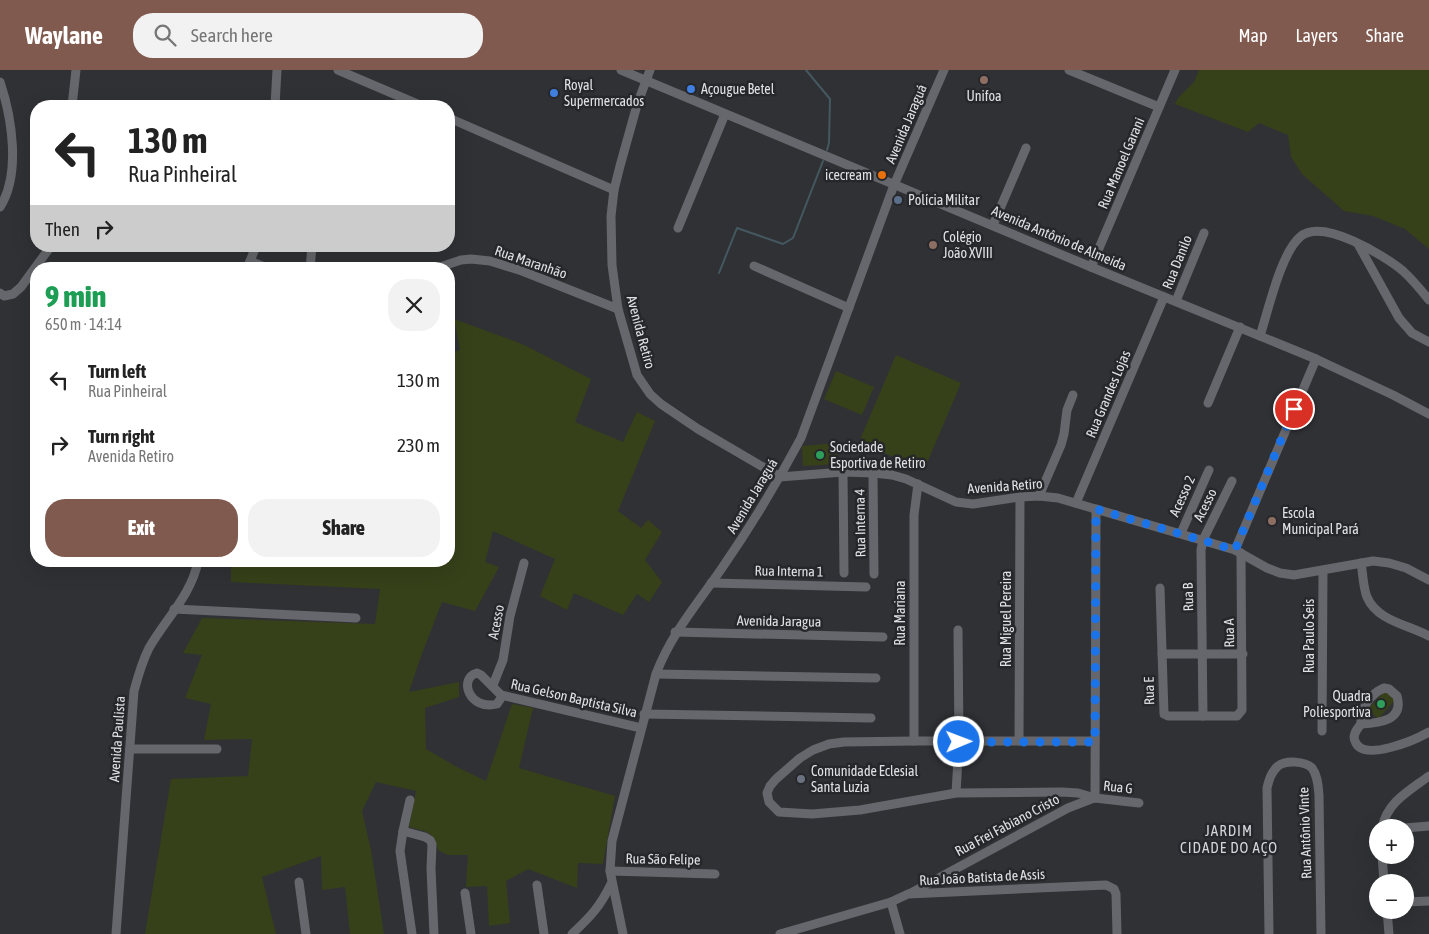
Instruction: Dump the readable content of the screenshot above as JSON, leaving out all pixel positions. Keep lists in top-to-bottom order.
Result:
{
  "streets": {
    "street": [
      "Avenida Jaraguá",
      "Rua Manoel Garani",
      "Avenida Antônio de Almeida",
      "Rua Maranhão",
      "Rua Danilo",
      "Avenida Retiro",
      "Rua Grandes Lojas",
      "Acesso 2",
      "Acesso",
      "Rua Interna 4",
      "Rua Interna 1",
      "Rua B",
      "Rua Mariana",
      "Rua Miguel Pereira",
      "Avenida Jaragua",
      "Rua A",
      "Rua Paulo Seis",
      "Rua E",
      "Rua Gelson Baptista Silva",
      "Avenida Paulista",
      "Rua G",
      "Rua Frei Fabiano Cristo",
      "Rua Antônio Vinte",
      "Rua São Felipe",
      "Rua João Batista de Assis"
    ]
  },
  "crossings": [
    ["Avenida Jaraguá", "Avenida Antônio de Almeida"],
    ["Avenida Jaraguá", "Avenida Retiro"],
    ["Avenida Jaraguá", "Rua Interna 1"],
    ["Avenida Jaraguá", "Avenida Jaragua"],
    ["Avenida Jaraguá", "Rua Gelson Baptista Silva"],
    ["Avenida Jaraguá", "Rua São Felipe"],
    ["Rua Manoel Garani", "Avenida Antônio de Almeida"],
    ["Avenida Antônio de Almeida", "Rua Danilo"],
    ["Avenida Antônio de Almeida", "Avenida Retiro"],
    ["Avenida Antônio de Almeida", "Rua Grandes Lojas"],
    ["Rua Maranhão", "Avenida Retiro"],
    ["Avenida Retiro", "Rua Grandes Lojas"],
    ["Avenida Retiro", "Acesso 2"],
    ["Avenida Retiro", "Acesso"],
    ["Avenida Retiro", "Rua Interna 4"],
    ["Avenida Retiro", "Rua B"],
    ["Avenida Retiro", "Rua Mariana"],
    ["Avenida Retiro", "Rua Miguel Pereira"],
    ["Avenida Retiro", "Rua A"],
    ["Avenida Retiro", "Rua Paulo Seis"],
    ["Acesso", "Rua B"],
    ["Acesso", "Rua Gelson Baptista Silva"],
    ["Rua B", "Rua E"],
    ["Rua Mariana", "Rua G"],
    ["Rua Miguel Pereira", "Rua G"],
    ["Rua A", "Rua E"],
    ["Rua G", "Rua Frei Fabiano Cristo"],
    ["Rua Frei Fabiano Cristo", "Rua João Batista de Assis"]
  ],
  "districts": ["JARDIM CIDADE DO AÇO"],
  "places": [
    "Unifoa",
    "Açougue Betel",
    "Royal Supermercados",
    "icecream",
    "Polícia Militar",
    "Colégio João XVIII",
    "Sociedade Esportiva de Retiro",
    "Escola Municipal Pará",
    "Quadra Poliesportiva",
    "Comunidade Eclesial Santa Luzia"
  ],
  "page": {
    "header": "Waylane",
    "search": "Search here",
    "nav": ["Map", "Layers", "Share"],
    "turn": ["130 m", "Rua Pinheiral"],
    "then": "Then",
    "heading": ["9 min", "650 m · 14:14"],
    "list": [
      {
        "name": "Turn left",
        "note": "Rua Pinheiral",
        "value": "130 m"
      },
      {
        "name": "Turn right",
        "note": "Avenida Retiro",
        "value": "230 m"
      }
    ],
    "buttons": ["Exit", "Share"],
    "map_buttons": ["+", "−"]
  }
}
